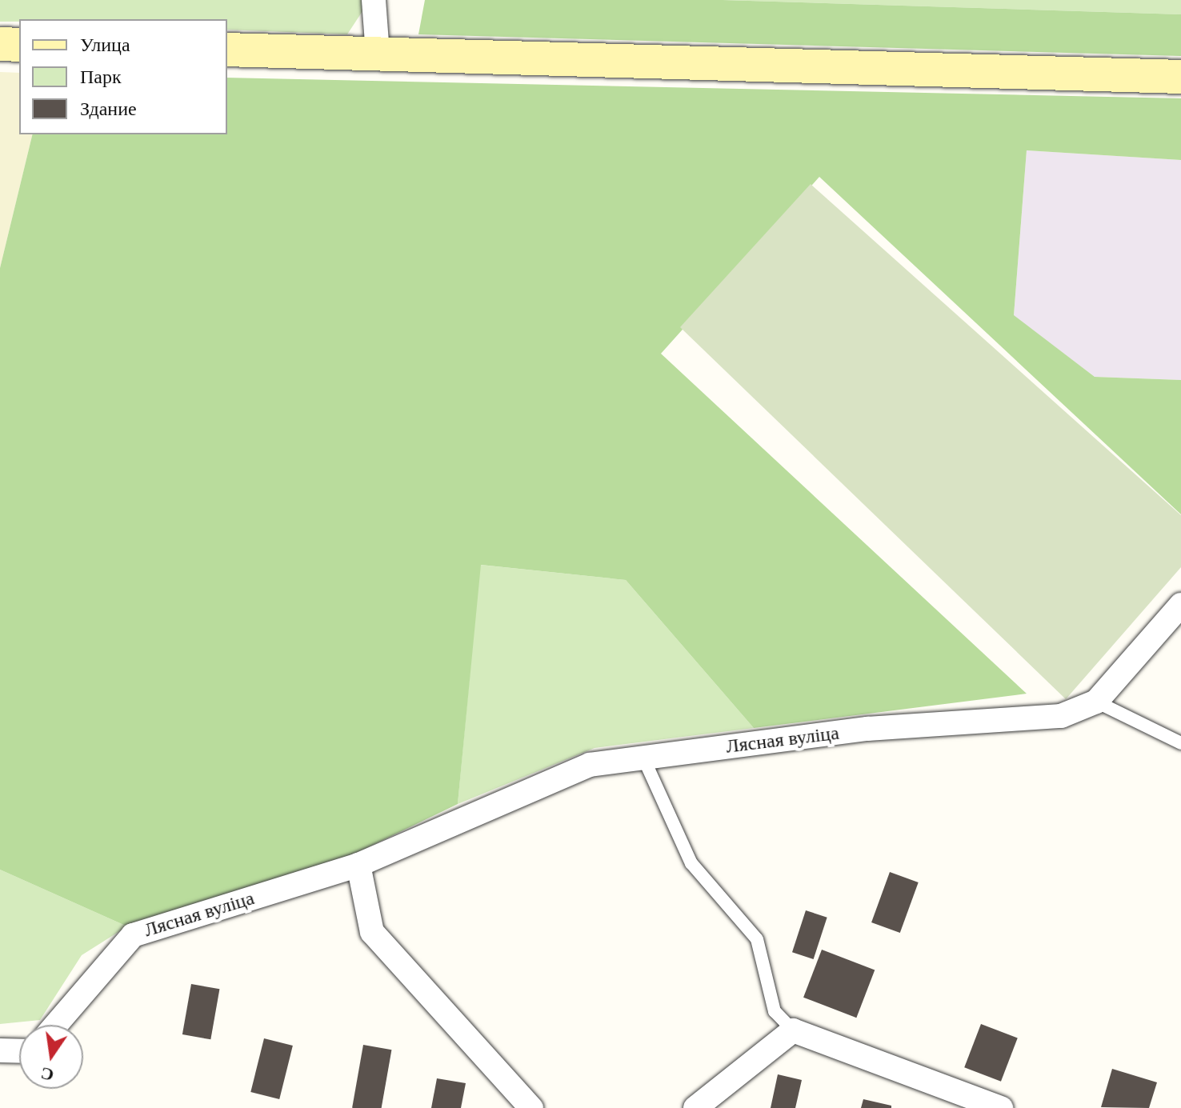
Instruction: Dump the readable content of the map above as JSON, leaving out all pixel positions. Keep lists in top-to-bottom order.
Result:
{
  "streets": {
    "street": ["Лясная вуліца"]
  },
  "legend": ["Улица", "Парк", "Здание"],
  "north": "bottom"
}
